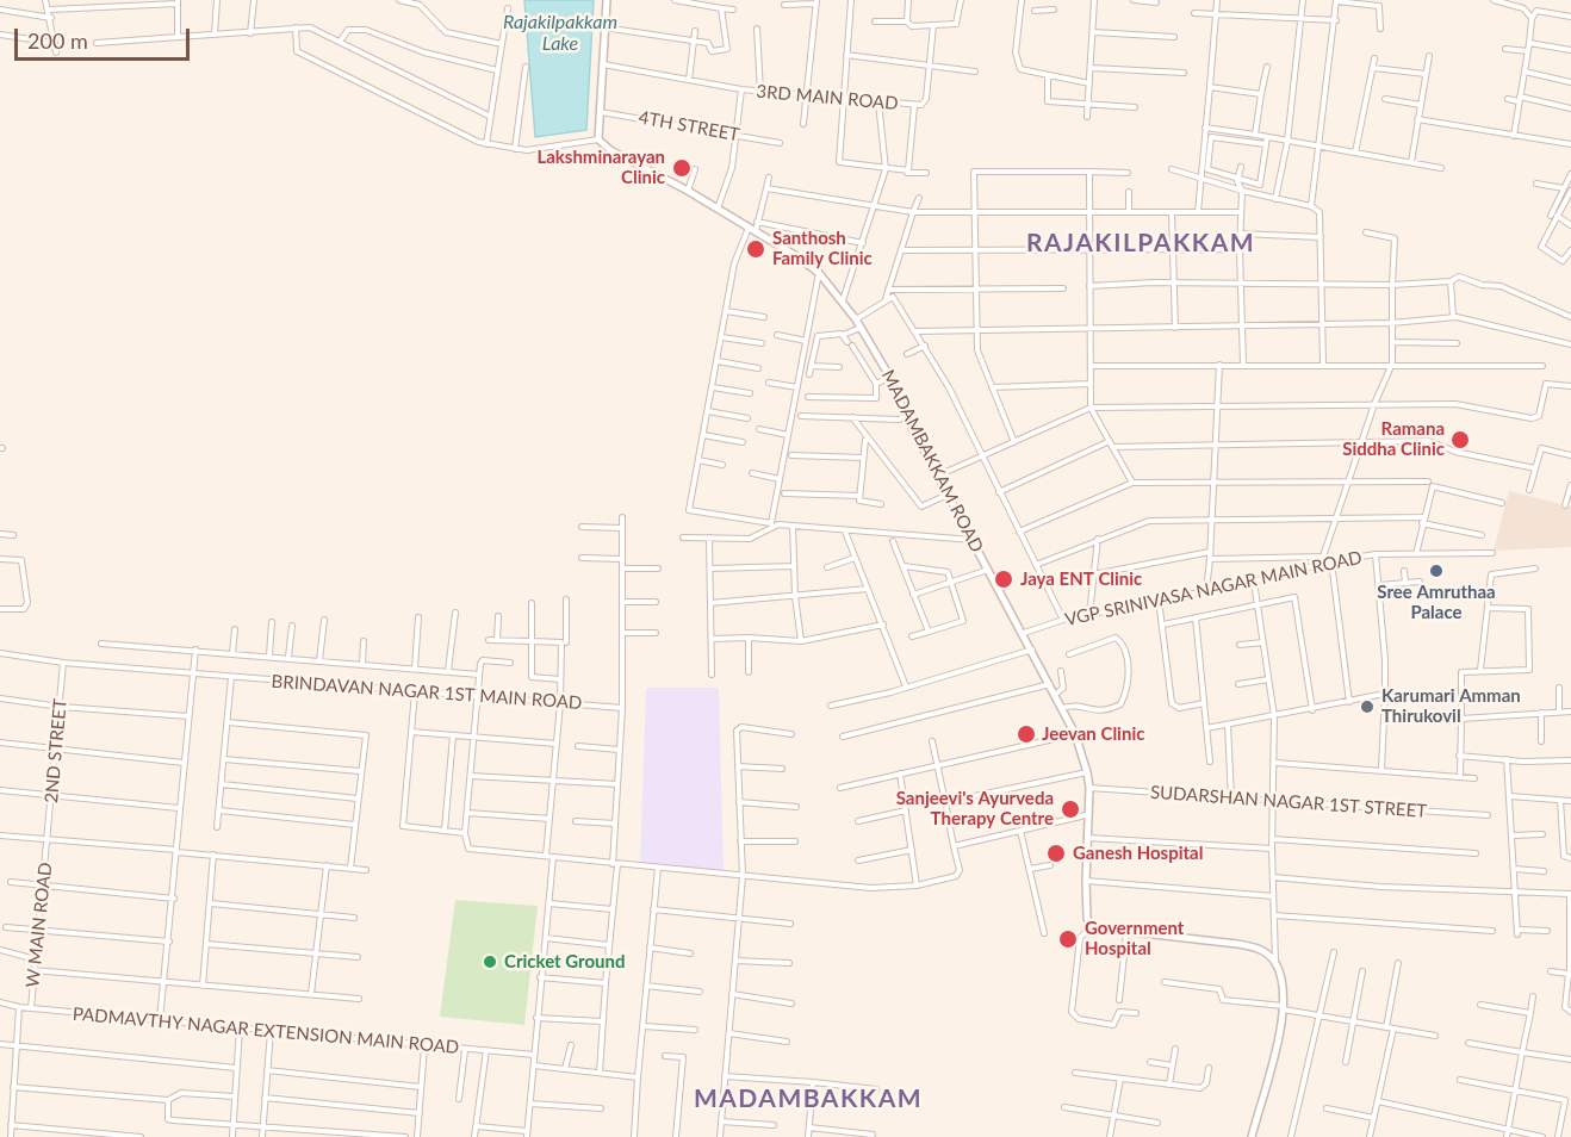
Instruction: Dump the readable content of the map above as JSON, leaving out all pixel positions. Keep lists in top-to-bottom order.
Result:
{
  "streets": {
    "street": [
      "3RD MAIN ROAD",
      "4TH STREET",
      "MADAMBAKKAM ROAD",
      "VGP SRINIVASA NAGAR MAIN ROAD",
      "BRINDAVAN NAGAR 1ST MAIN ROAD",
      "2ND STREET",
      "SUDARSHAN NAGAR 1ST STREET",
      "W MAIN ROAD",
      "PADMAVTHY NAGAR EXTENSION MAIN ROAD"
    ]
  },
  "crossings": [
    ["MADAMBAKKAM ROAD", "VGP SRINIVASA NAGAR MAIN ROAD"],
    ["MADAMBAKKAM ROAD", "SUDARSHAN NAGAR 1ST STREET"],
    ["BRINDAVAN NAGAR 1ST MAIN ROAD", "2ND STREET"],
    ["2ND STREET", "W MAIN ROAD"],
    ["W MAIN ROAD", "PADMAVTHY NAGAR EXTENSION MAIN ROAD"]
  ],
  "districts": ["RAJAKILPAKKAM", "MADAMBAKKAM"],
  "water": ["Rajakilpakkam Lake"],
  "places": [
    "Lakshminarayan Clinic",
    "Santhosh Family Clinic",
    "Ramana Siddha Clinic",
    "Sree Amruthaa Palace",
    "Jaya ENT Clinic",
    "Karumari Amman Thirukovil",
    "Jeevan Clinic",
    "Sanjeevi's Ayurveda Therapy Centre",
    "Ganesh Hospital",
    "Government Hospital",
    "Cricket Ground"
  ],
  "scale_bar": "200 m"
}
